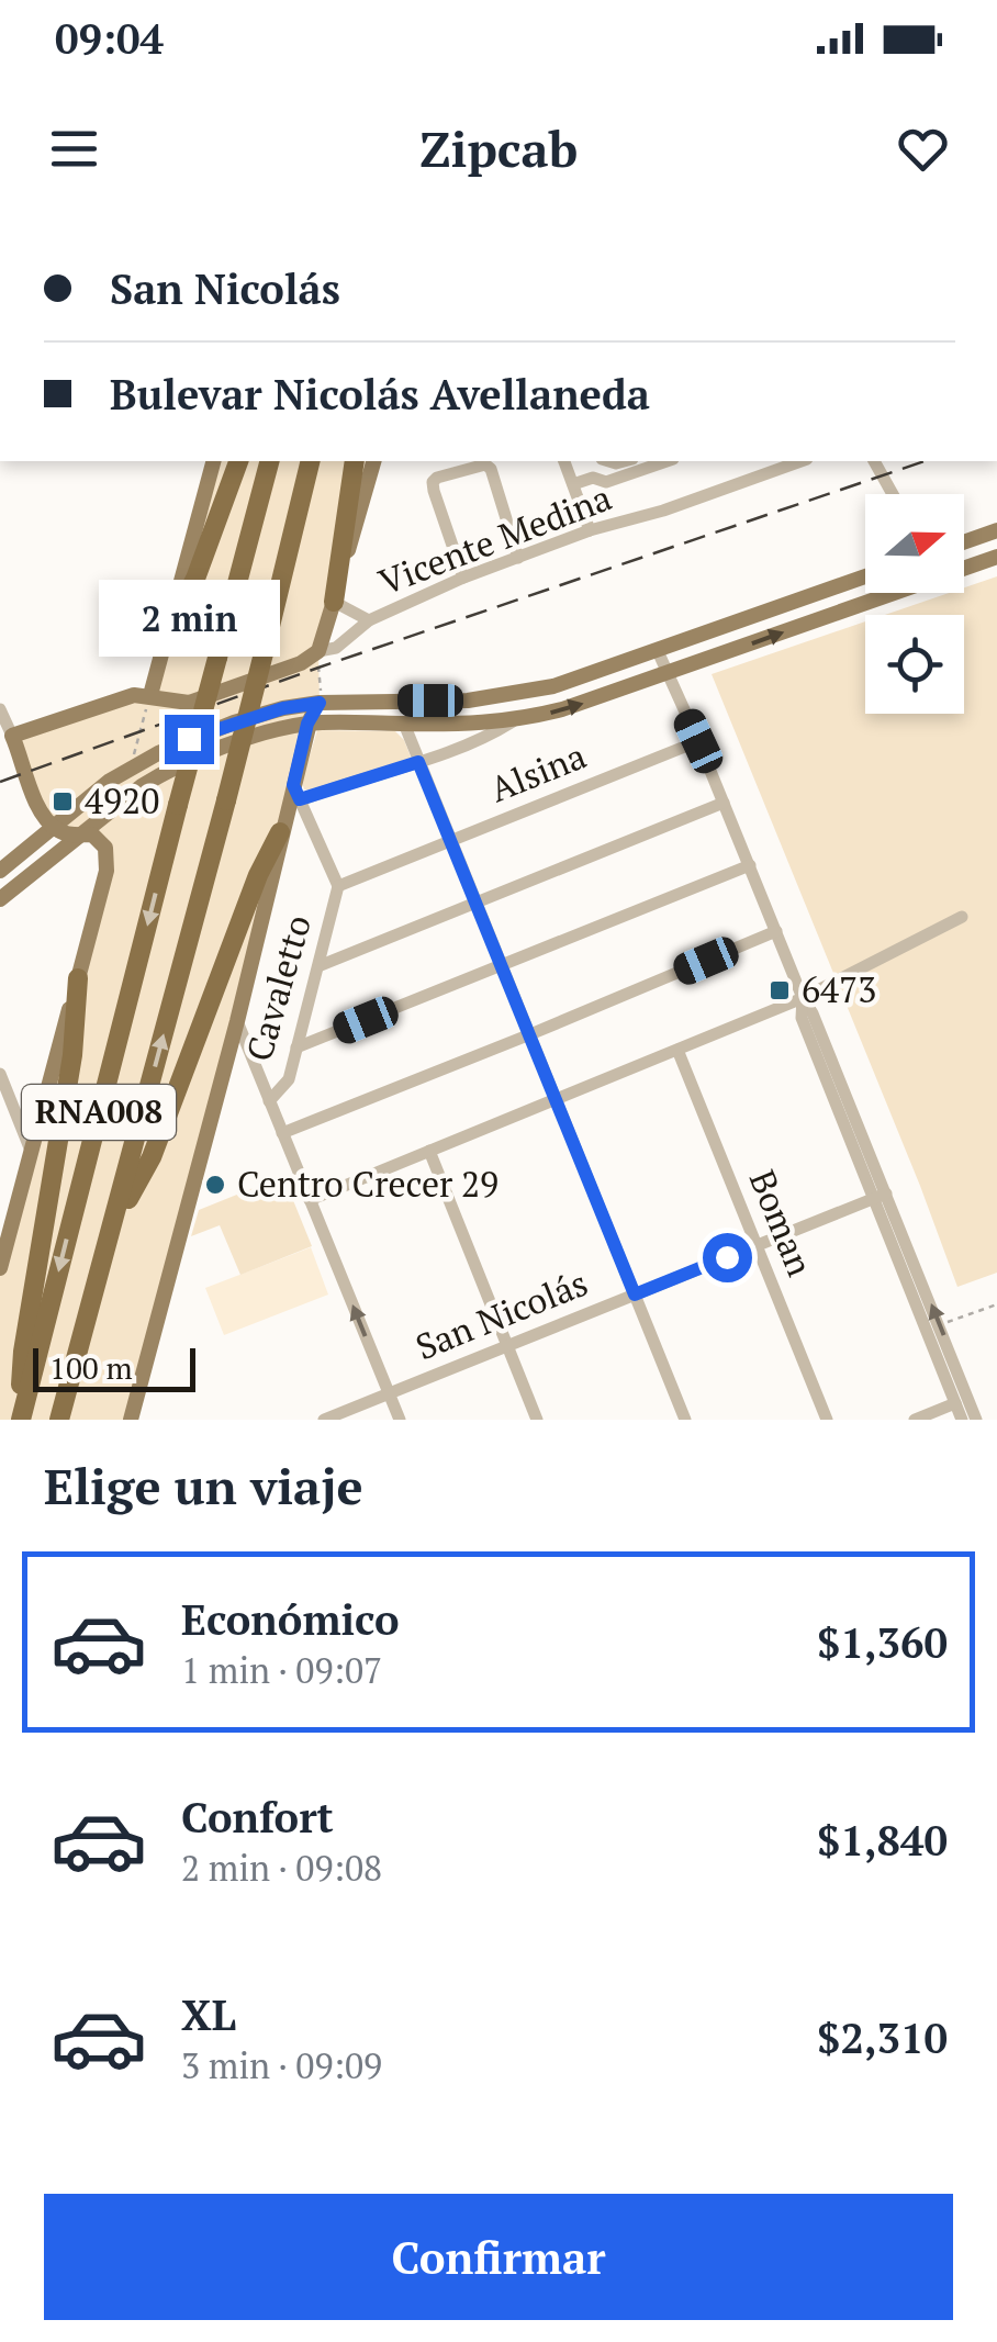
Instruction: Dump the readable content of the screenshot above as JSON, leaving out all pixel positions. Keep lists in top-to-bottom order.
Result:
{
  "streets": {
    "highway": ["RNA008"],
    "main road": ["Vicente Medina"],
    "street": [
      "Alsina",
      "Cavaletto",
      "Boman",
      "San Nicolás"
    ]
  },
  "crossings": [
    ["Alsina", "Cavaletto"],
    ["Boman", "San Nicolás"]
  ],
  "places": {
    "transit": ["4920", "6473"],
    "other": ["Centro Crecer 29"]
  },
  "scale_bar": "100 m",
  "north": "right",
  "page": {
    "status": "09:04",
    "header": "Zipcab",
    "banner": ["San Nicolás", "Bulevar Nicolás Avellaneda"],
    "bubble": "2 min",
    "scale": "100 m",
    "heading": "Elige un viaje",
    "list": [
      {
        "name": "Económico",
        "note": "1 min · 09:07",
        "value": "$1,360"
      },
      {
        "name": "Confort",
        "note": "2 min · 09:08",
        "value": "$1,840"
      },
      {
        "name": "XL",
        "note": "3 min · 09:09",
        "value": "$2,310"
      }
    ],
    "buttons": "Confirmar"
  }
}
